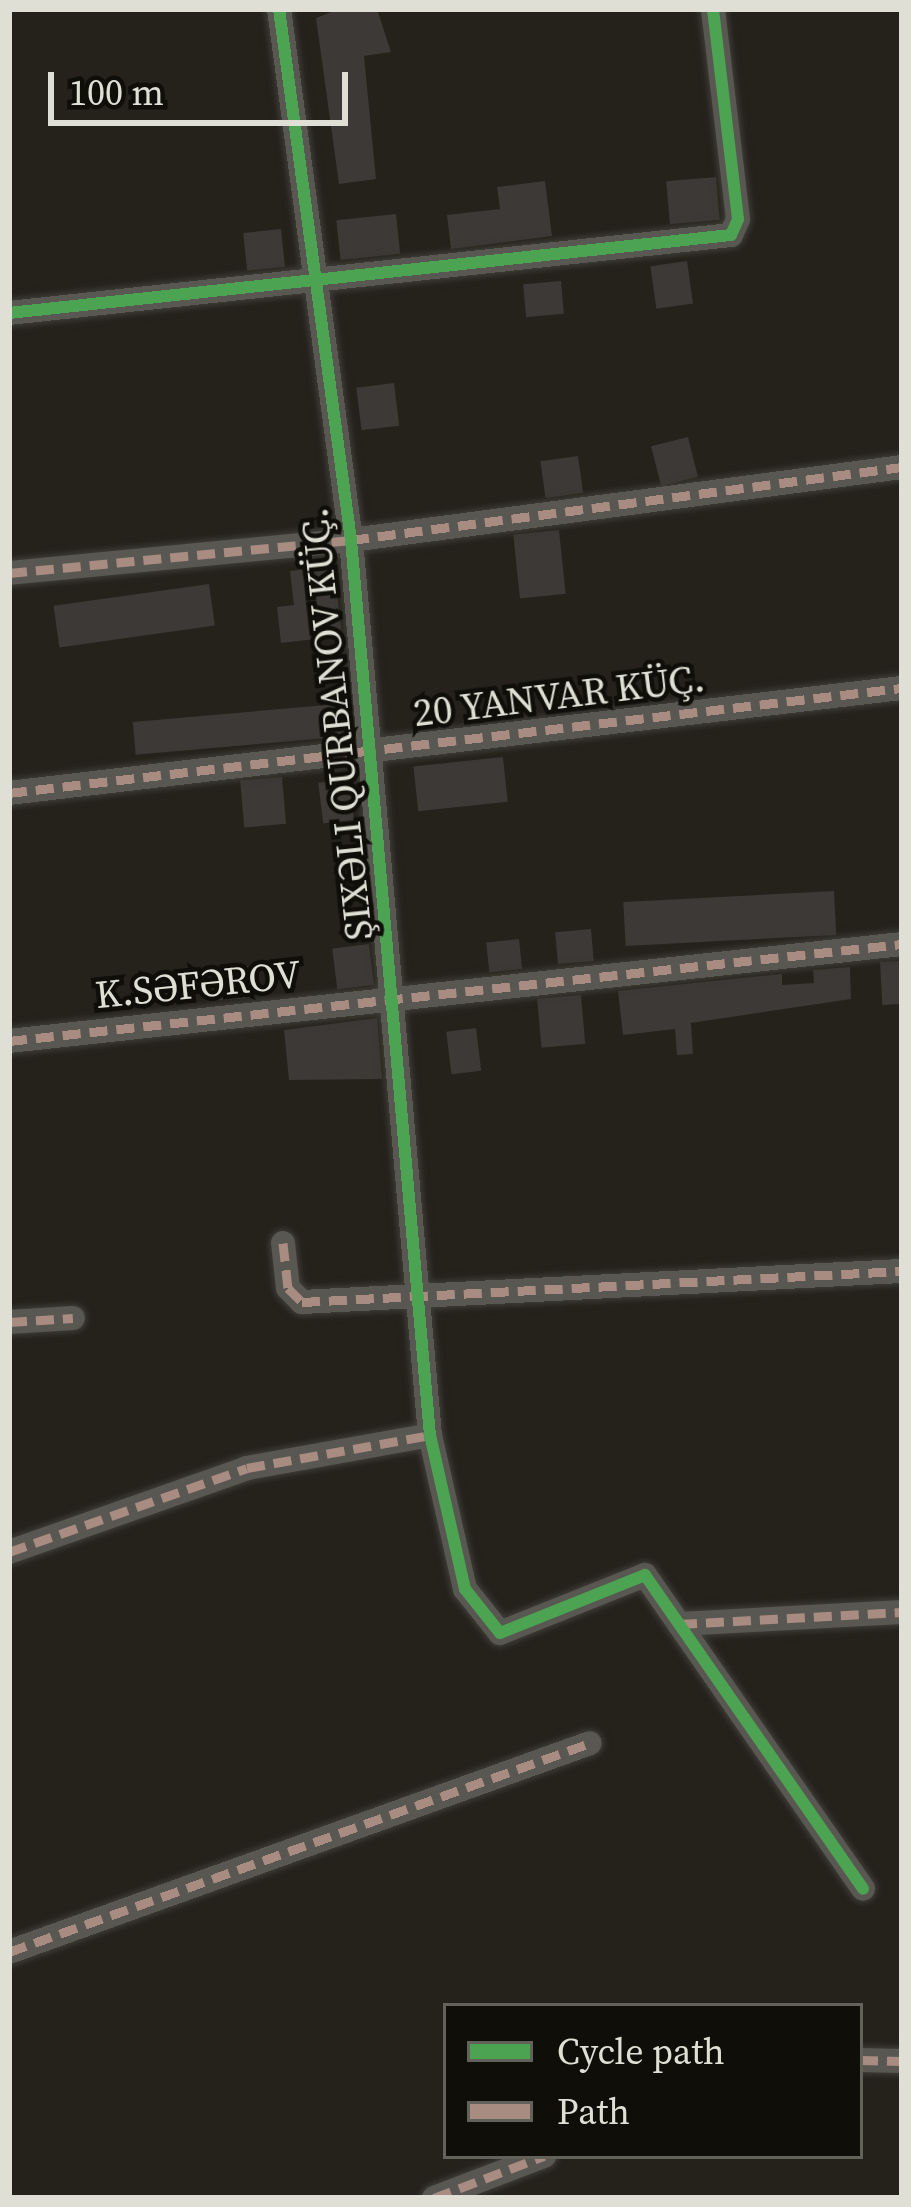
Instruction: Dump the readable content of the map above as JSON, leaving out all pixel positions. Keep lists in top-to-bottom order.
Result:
{
  "streets": {
    "street": ["20 YANVAR KÜÇ.", "K.SƏFƏROV"],
    "cycle path": ["ŞIXƏLI QURBANOV KÜÇ."]
  },
  "legend": ["Cycle path", "Path"],
  "scale_bar": "100 m"
}
